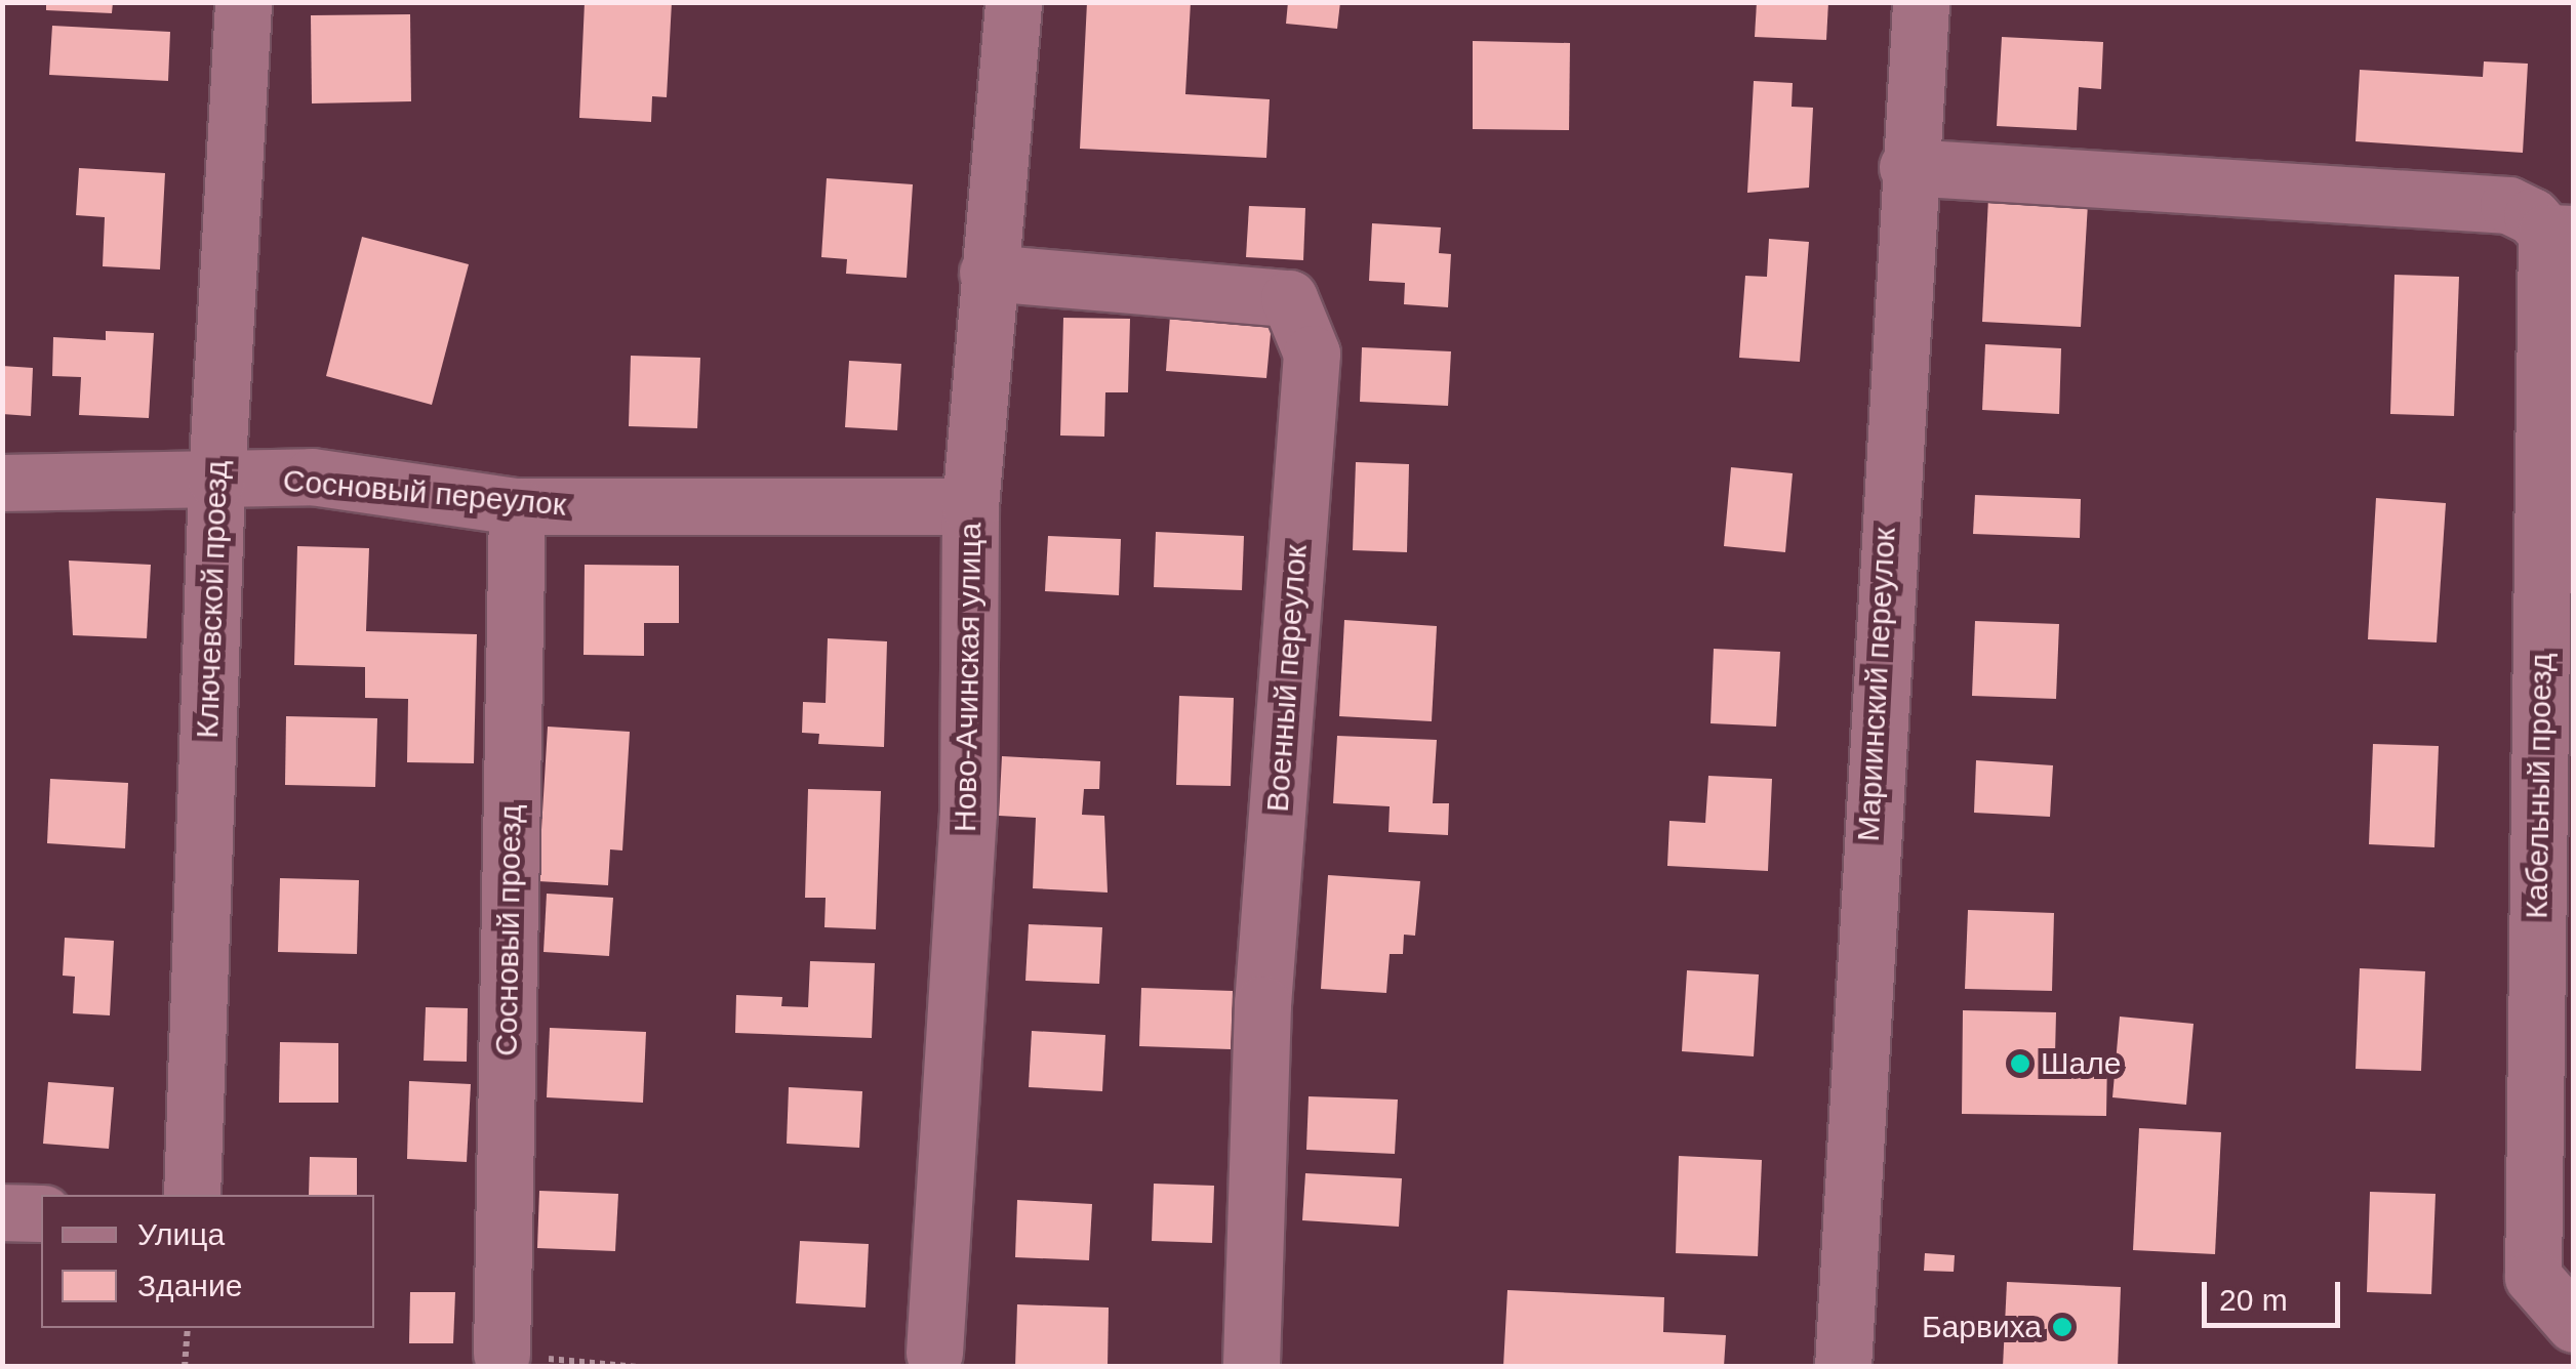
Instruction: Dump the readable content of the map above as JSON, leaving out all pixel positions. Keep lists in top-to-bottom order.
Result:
{
  "streets": {
    "street": [
      "Сосновый переулок",
      "Ключевской проезд",
      "Ново-Ачинская улица",
      "Военный переулок",
      "Мариинский переулок",
      "Кабельный проезд",
      "Сосновый проезд"
    ]
  },
  "crossings": [
    ["Сосновый переулок", "Ключевской проезд"],
    ["Сосновый переулок", "Ново-Ачинская улица"],
    ["Сосновый переулок", "Сосновый проезд"],
    ["Ново-Ачинская улица", "Военный переулок"]
  ],
  "places": ["Шале", "Барвиха"],
  "legend": ["Улица", "Здание"],
  "scale_bar": "20 m"
}
